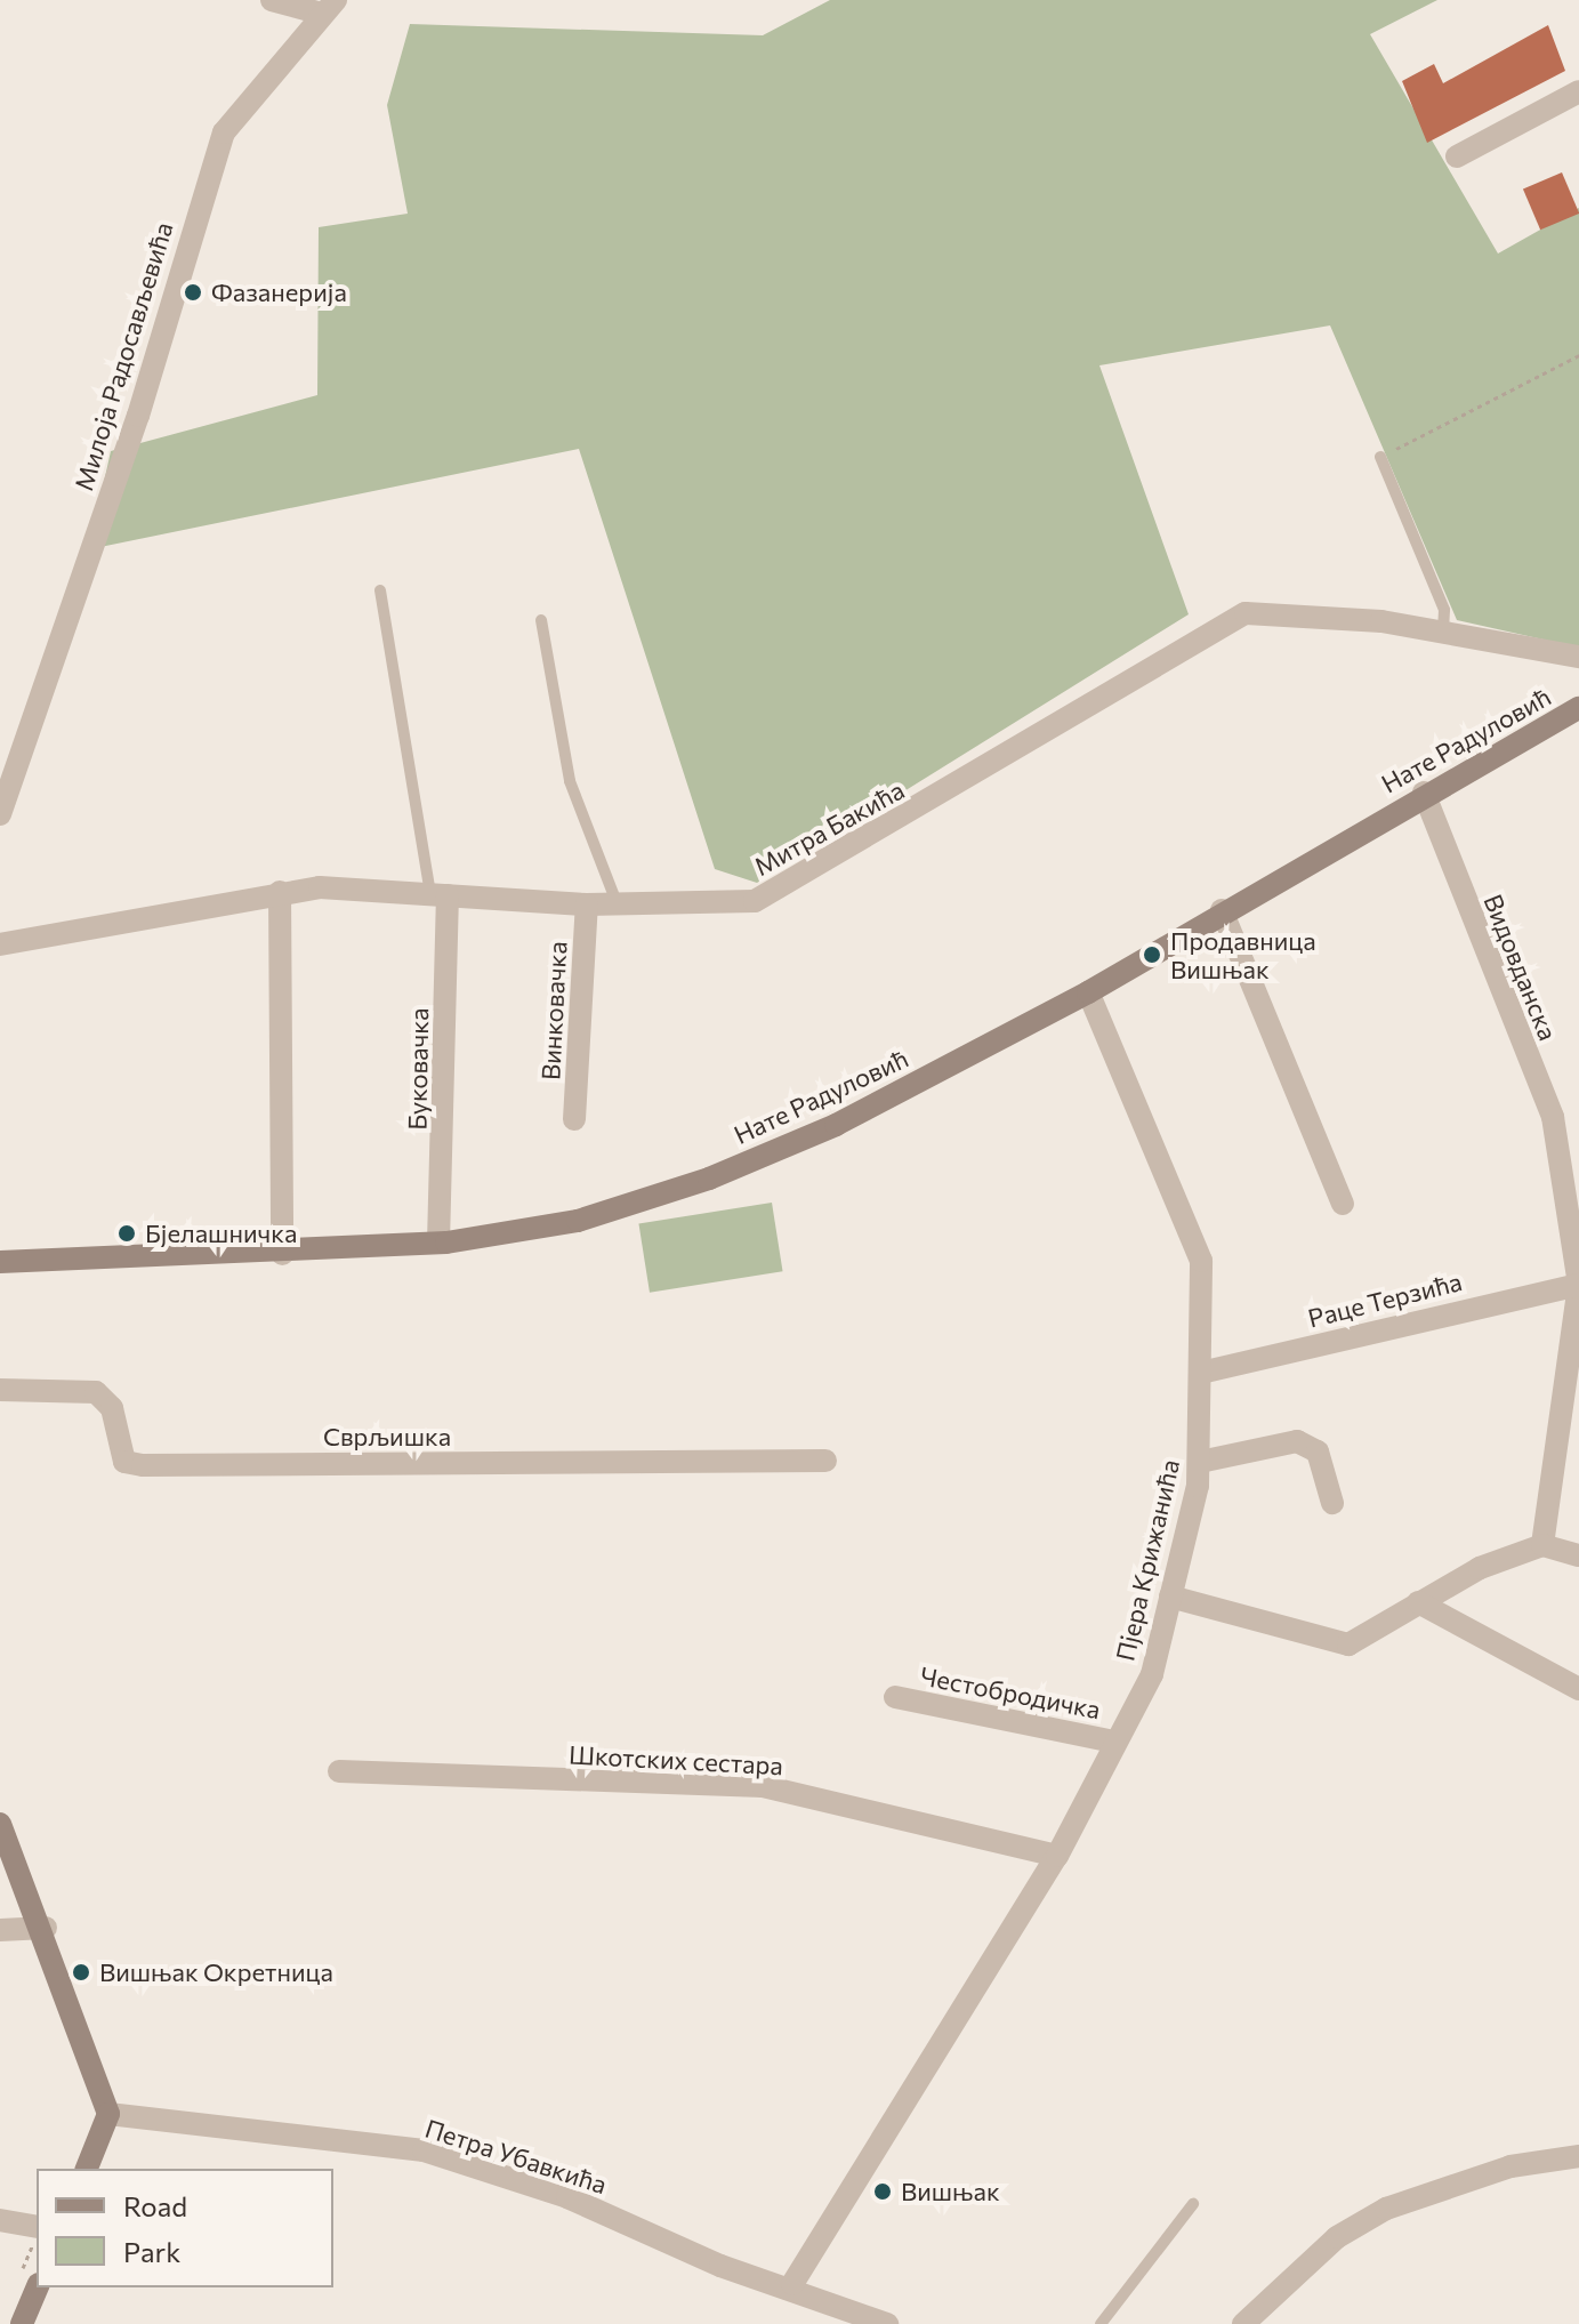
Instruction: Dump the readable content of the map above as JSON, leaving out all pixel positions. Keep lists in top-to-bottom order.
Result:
{
  "streets": {
    "street": [
      "Милоја Радосављевића",
      "Нате Радуловић",
      "Митра Бакића",
      "Видовданска",
      "Винковачка",
      "Буковачка",
      "Раце Терзића",
      "Сврљишка",
      "Пјера Крижанића",
      "Честобродичка",
      "Шкотских сестара",
      "Петра Убавкића"
    ]
  },
  "crossings": [
    ["Нате Радуловић", "Видовданска"],
    ["Нате Радуловић", "Буковачка"],
    ["Нате Радуловић", "Пјера Крижанића"],
    ["Митра Бакића", "Винковачка"],
    ["Митра Бакића", "Буковачка"],
    ["Видовданска", "Раце Терзића"],
    ["Раце Терзића", "Пјера Крижанића"],
    ["Пјера Крижанића", "Честобродичка"],
    ["Пјера Крижанића", "Шкотских сестара"],
    ["Пјера Крижанића", "Петра Убавкића"]
  ],
  "places": [
    "Фазанерија",
    "Продавница Вишњак",
    "Бјелашничка",
    "Вишњак Окретница",
    "Вишњак"
  ],
  "legend": ["Road", "Park"]
}
